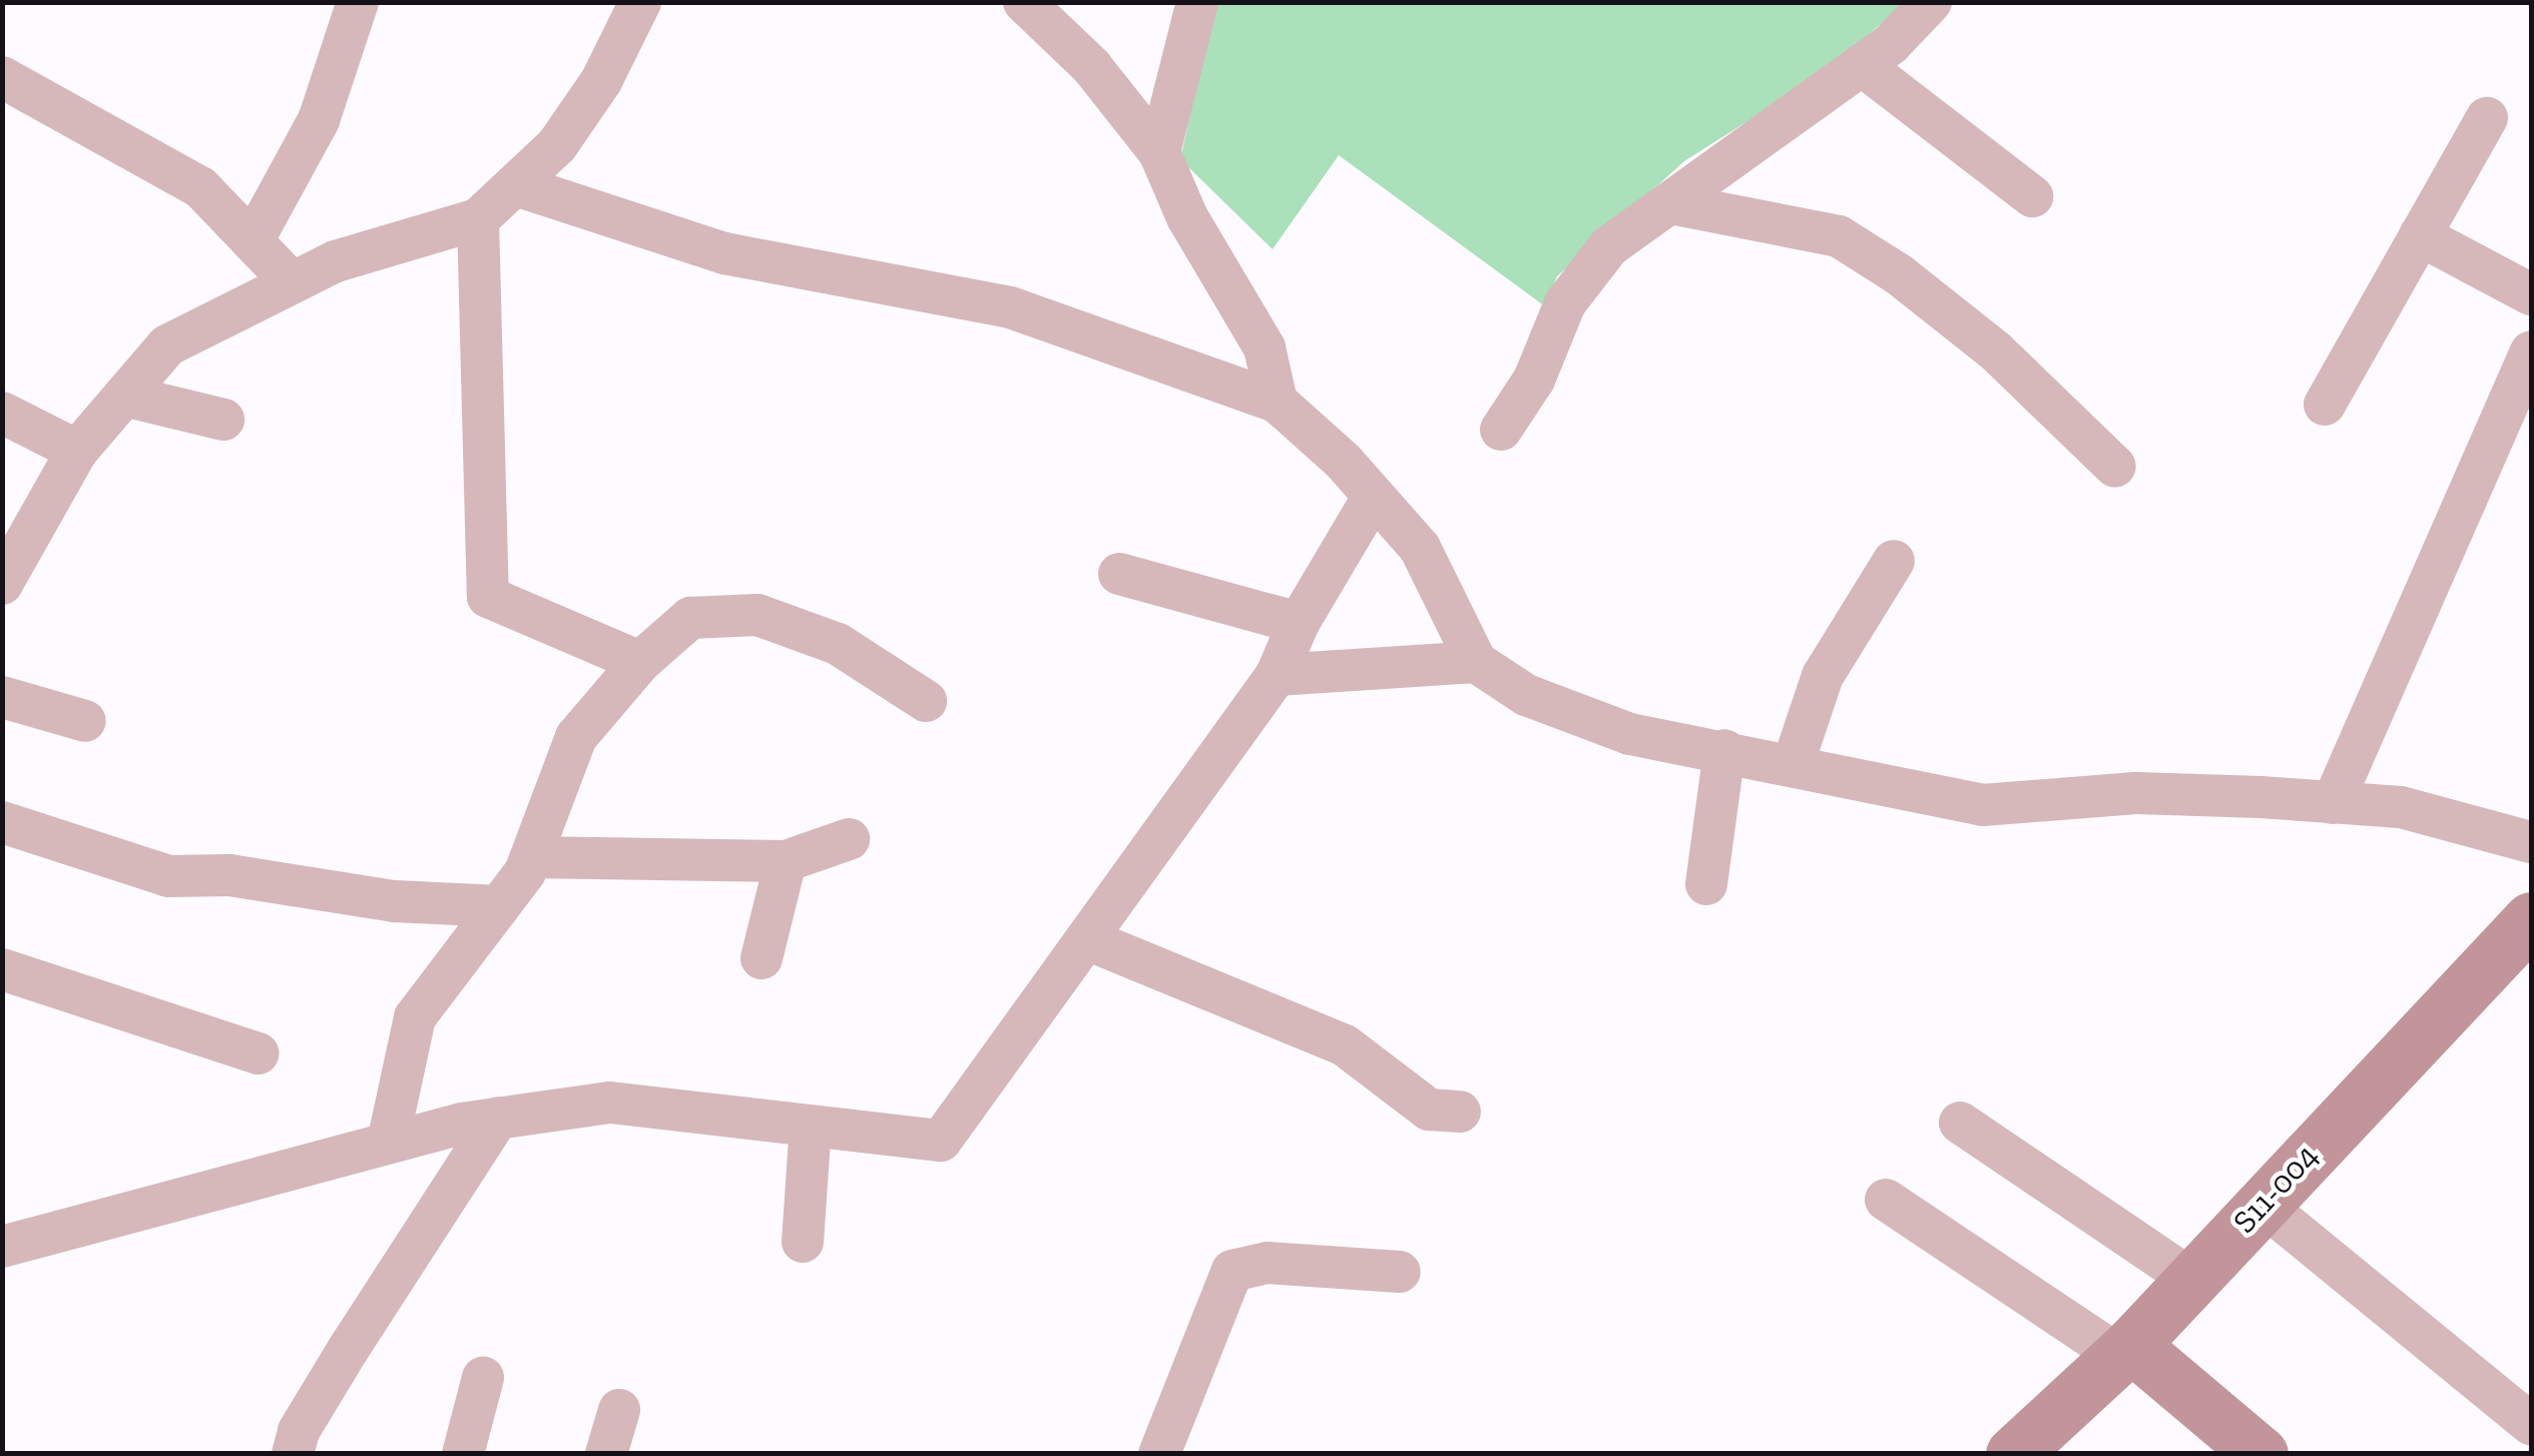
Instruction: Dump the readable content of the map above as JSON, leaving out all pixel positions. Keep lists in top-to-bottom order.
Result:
{
  "streets": {
    "street": ["S11-004"]
  }
}
